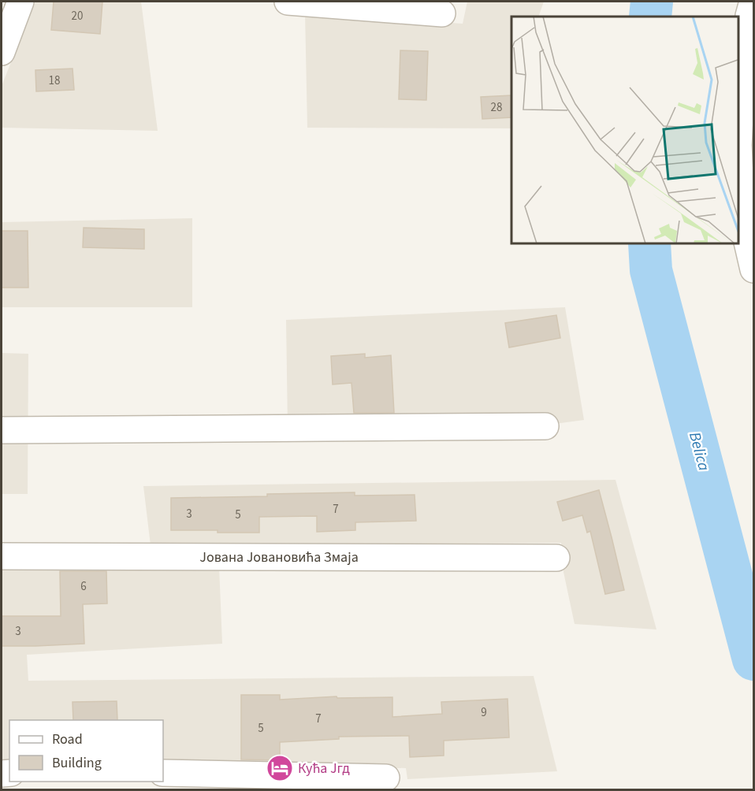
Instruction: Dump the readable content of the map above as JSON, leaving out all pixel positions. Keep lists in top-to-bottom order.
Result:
{
  "streets": {
    "street": ["Јована Јовановића Змаја"]
  },
  "water": ["Belica"],
  "places": {
    "hotel": ["Кућа Јгд"]
  },
  "house_numbers": [
    "20",
    "18",
    "28",
    "7",
    "3",
    "5",
    "6",
    "3",
    "9",
    "7",
    "5"
  ],
  "legend": ["Road", "Building"]
}
